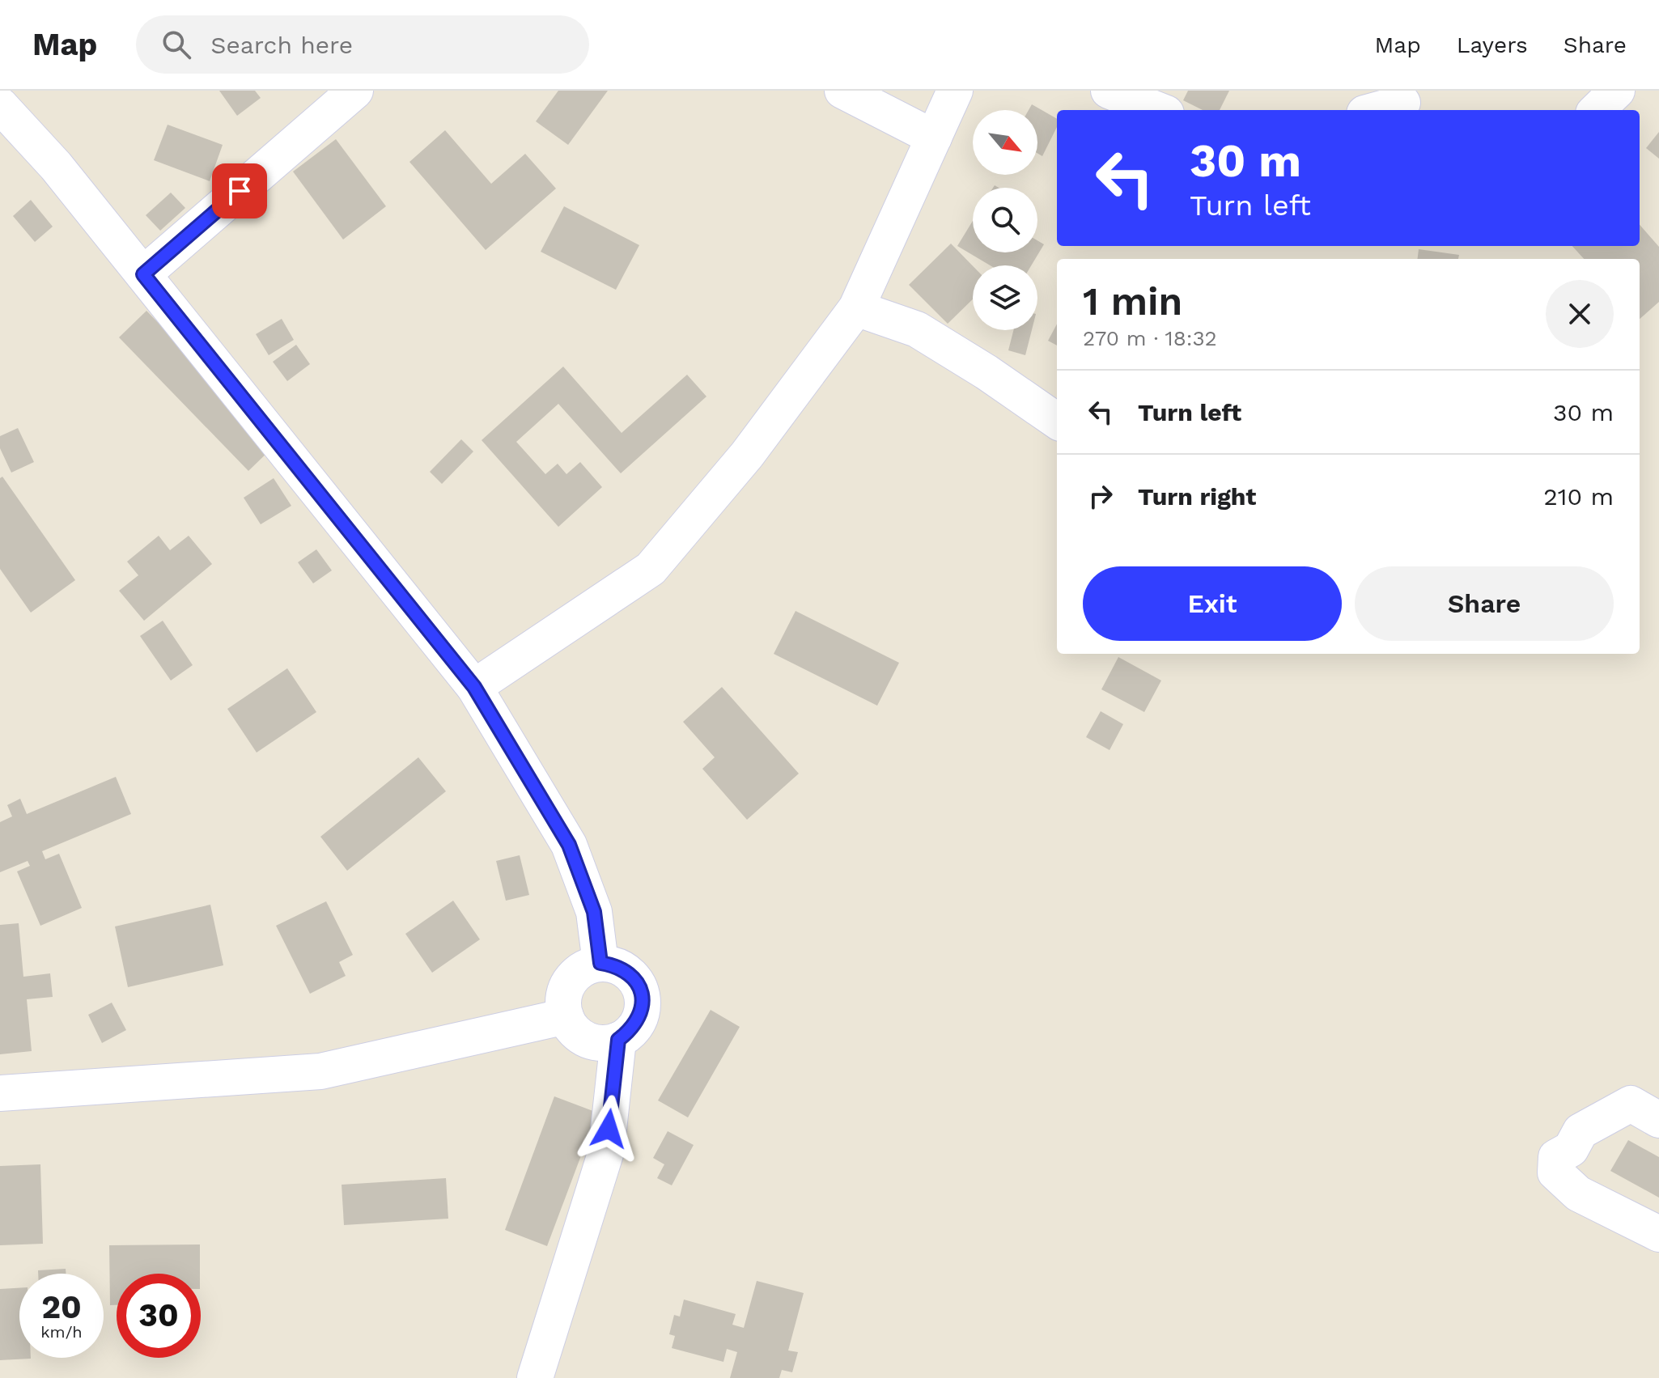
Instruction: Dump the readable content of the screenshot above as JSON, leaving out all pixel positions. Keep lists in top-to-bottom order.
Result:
{
  "north": "bottom right",
  "page": {
    "header": "Map",
    "search": "Search here",
    "nav": ["Map", "Layers", "Share"],
    "turn": ["30 m", "Turn left"],
    "heading": ["1 min", "270 m · 18:32"],
    "list": [
      {
        "name": "Turn left",
        "value": "30 m"
      },
      {
        "name": "Turn right",
        "value": "210 m"
      }
    ],
    "buttons": ["Exit", "Share"],
    "speed": "20 km/h",
    "limit": "30"
  }
}
